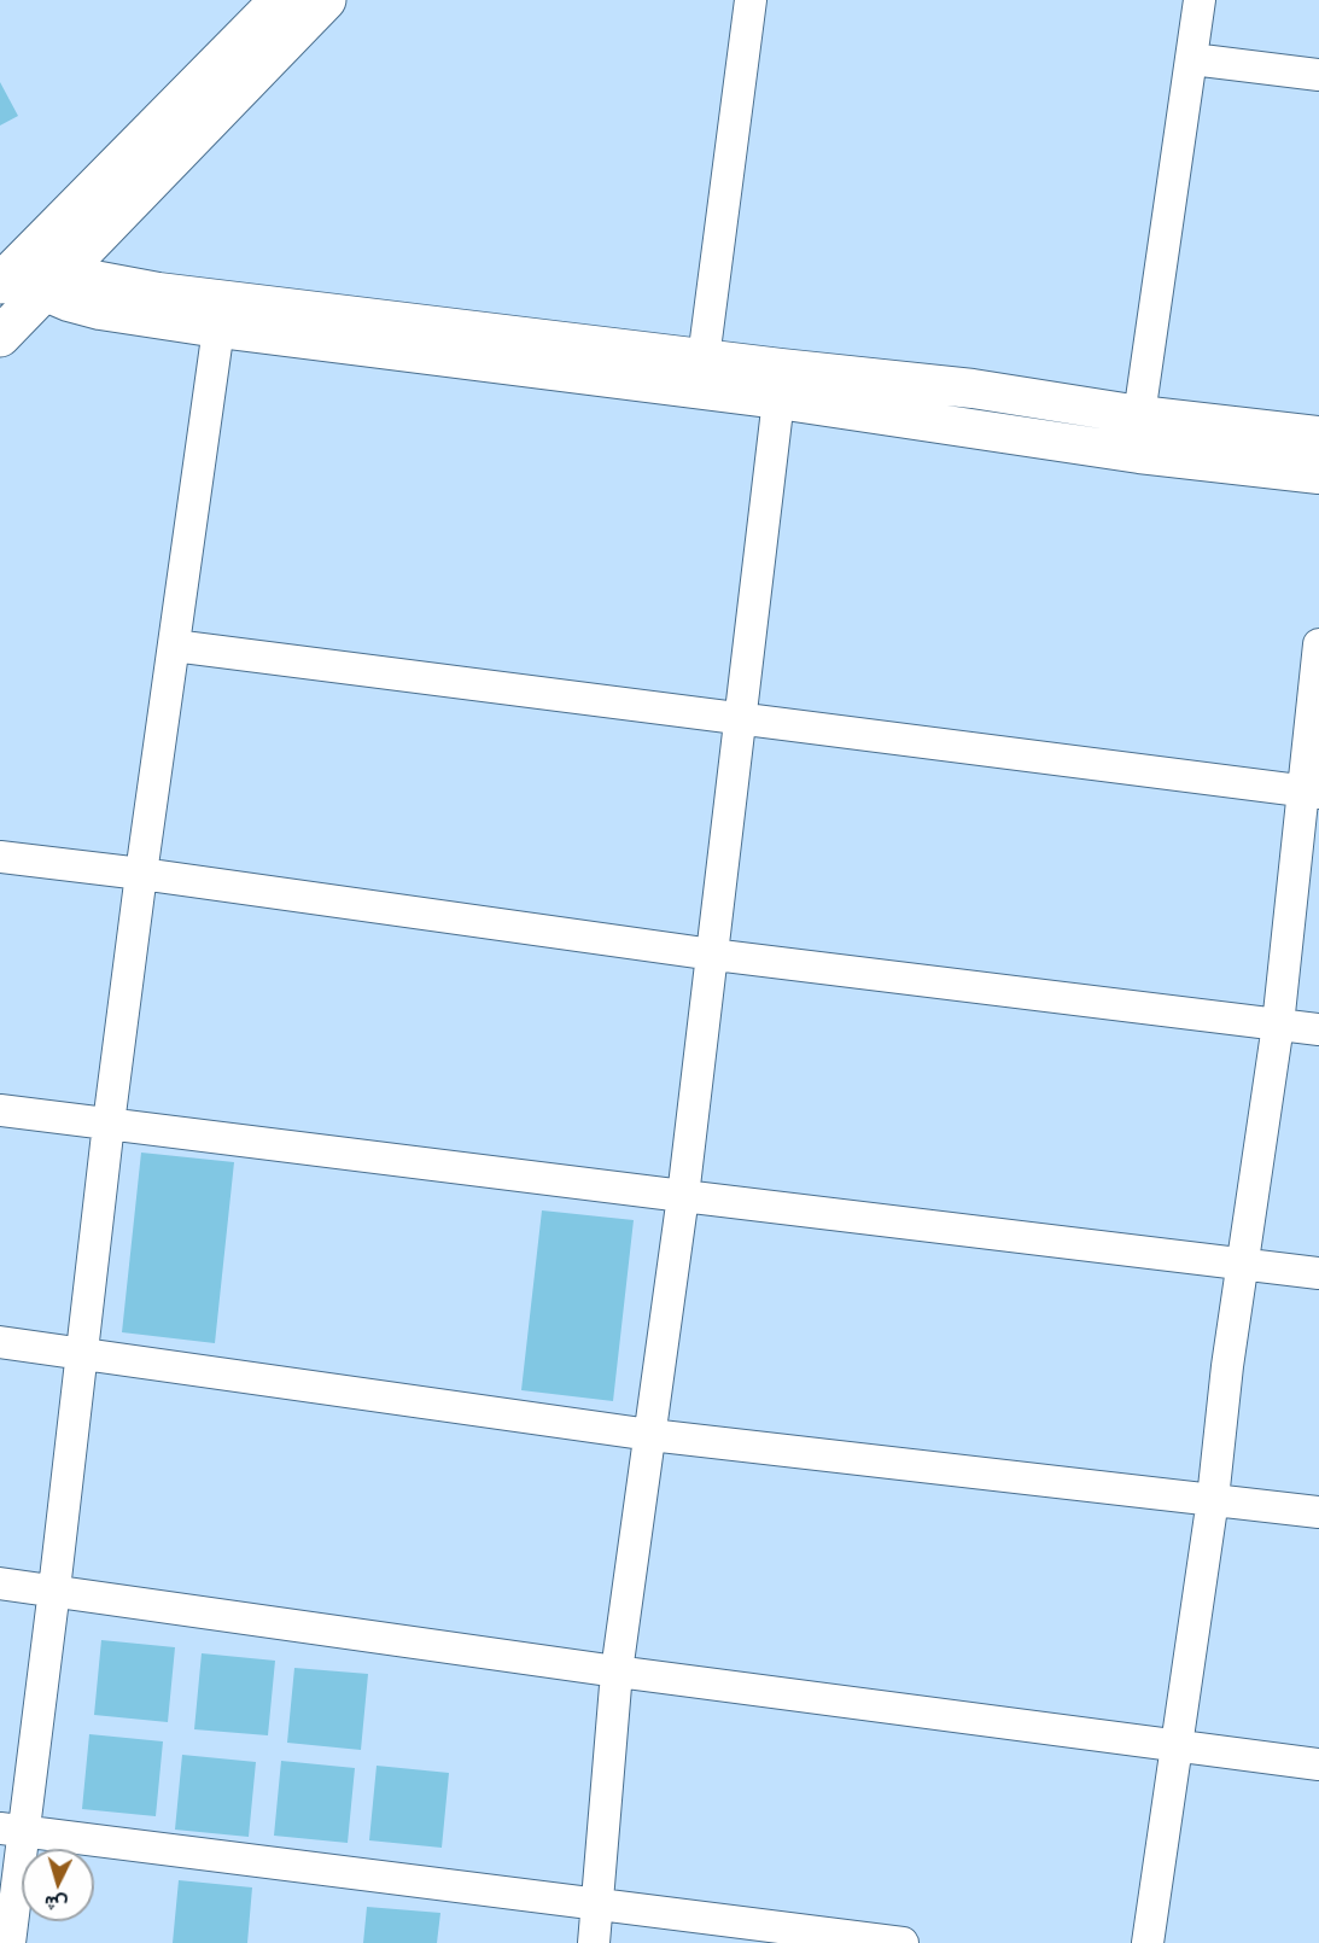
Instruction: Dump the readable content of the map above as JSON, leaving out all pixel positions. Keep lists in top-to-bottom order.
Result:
{
  "north": "bottom"
}
